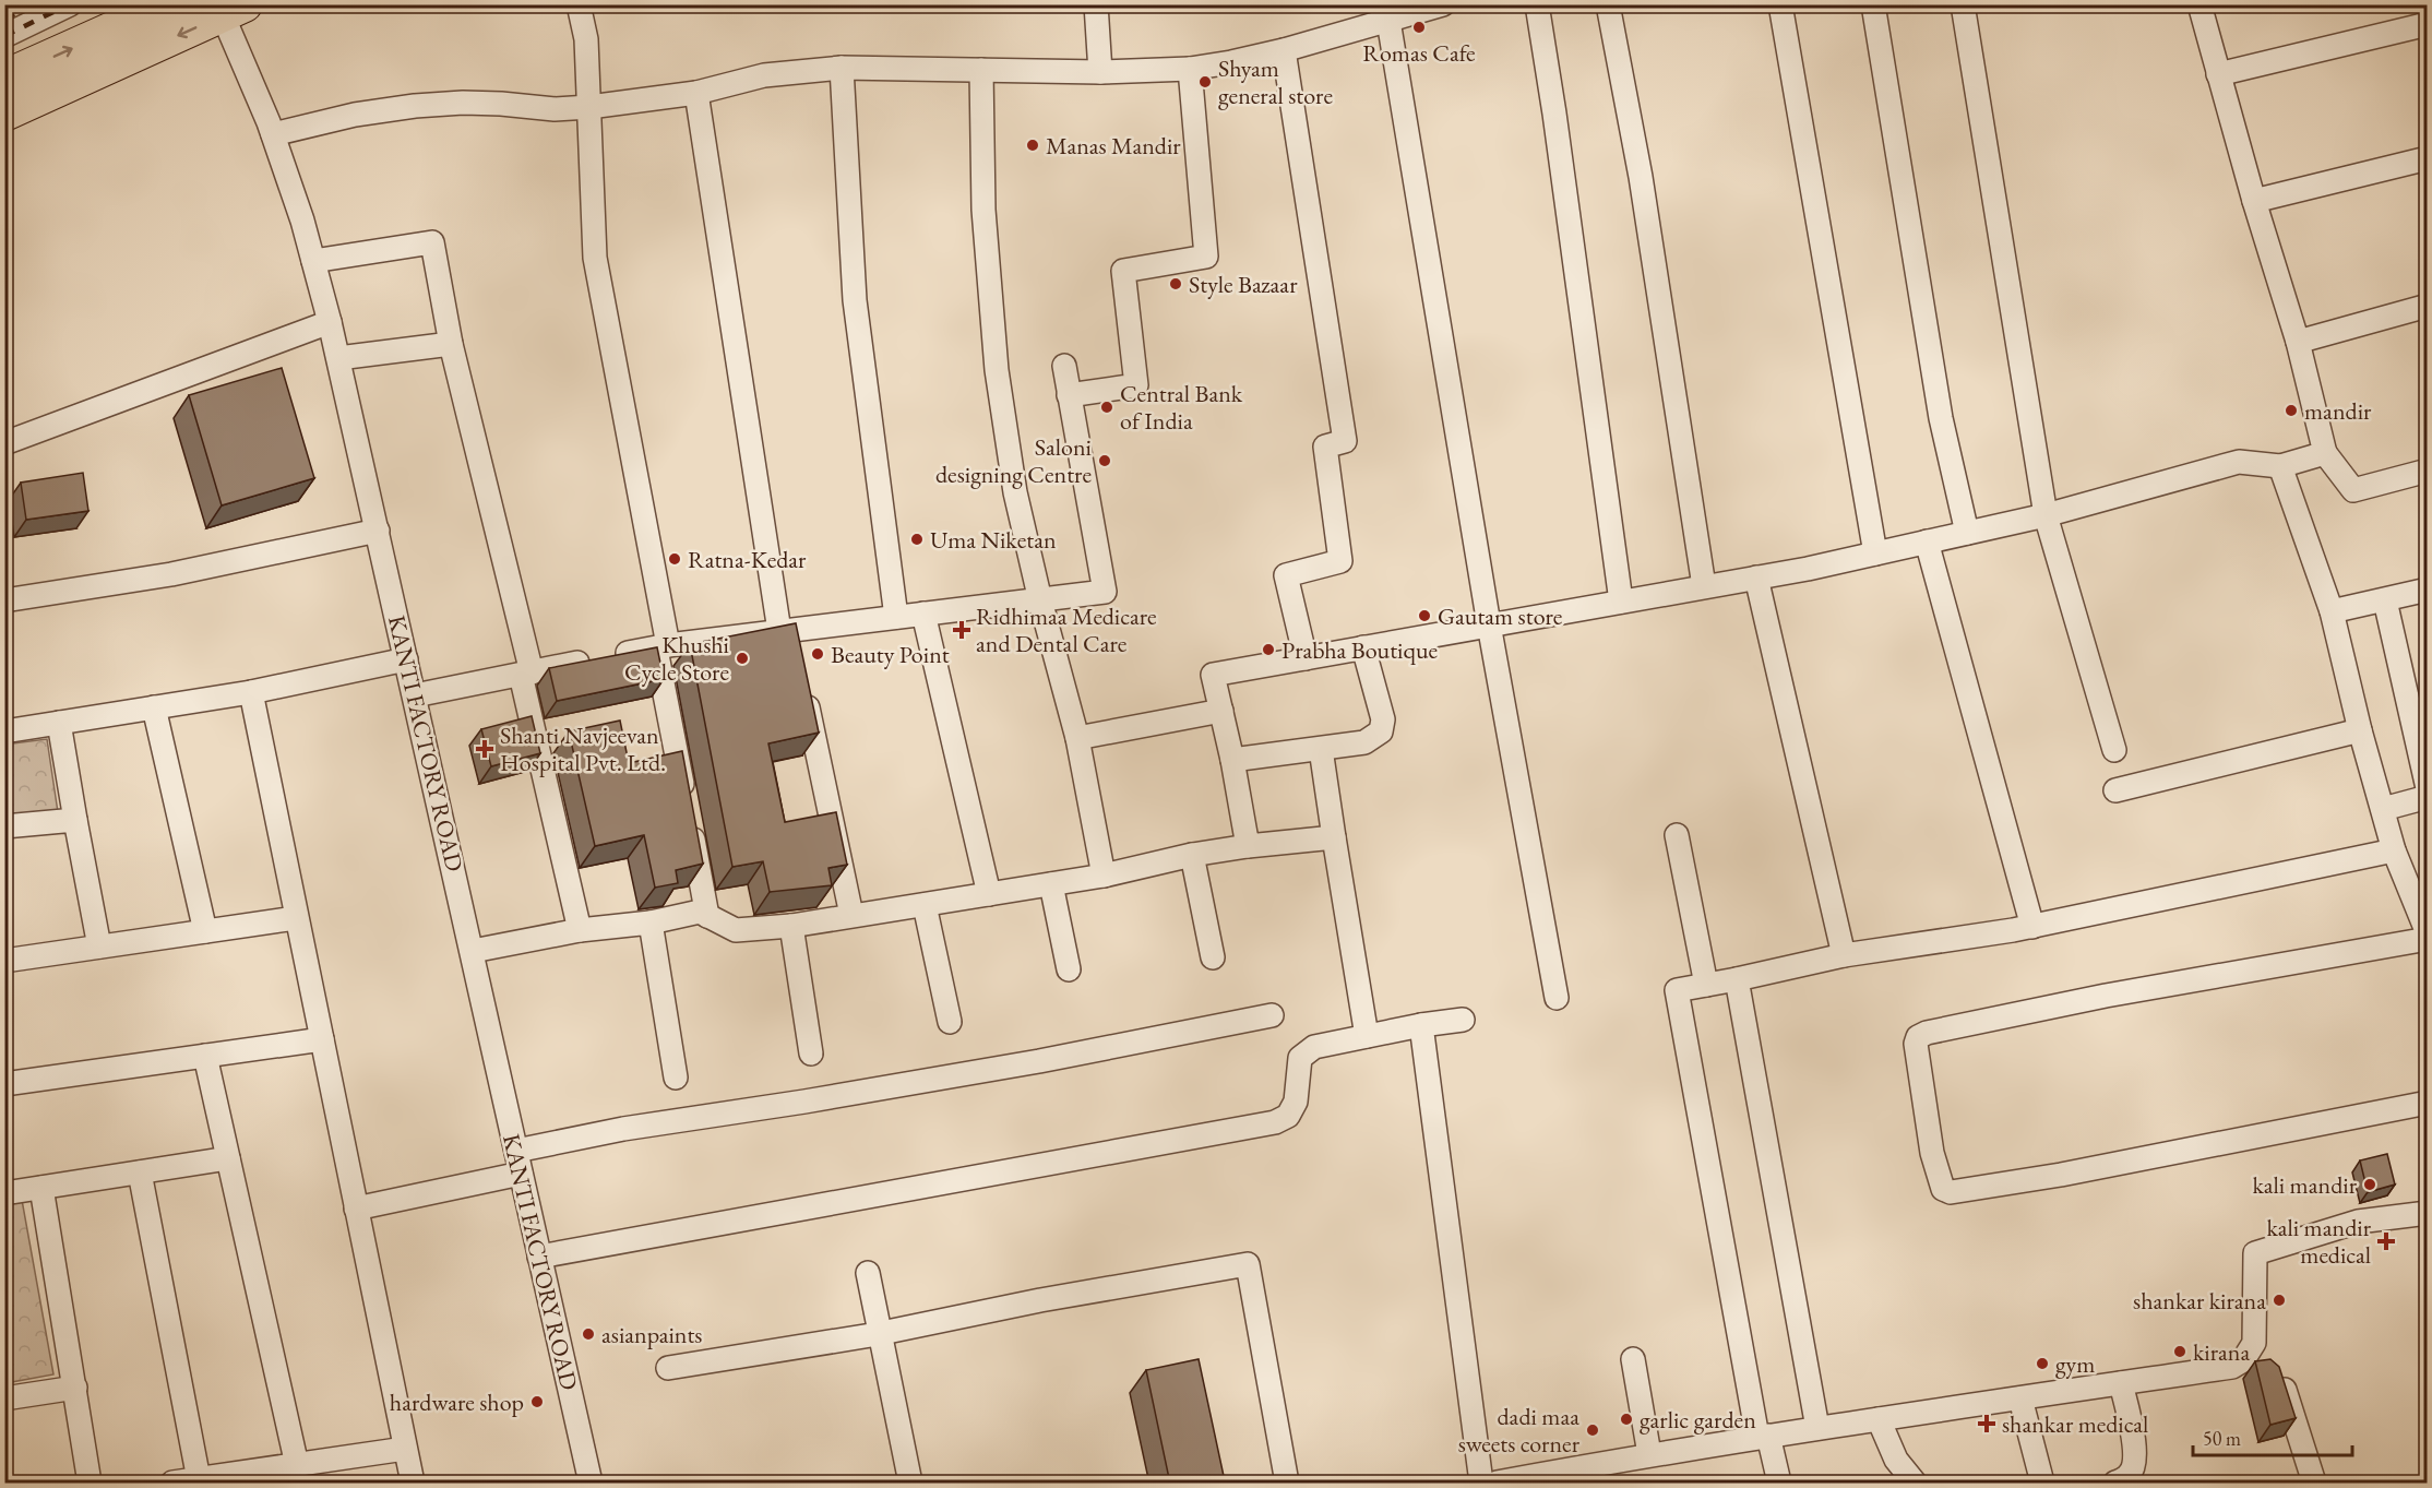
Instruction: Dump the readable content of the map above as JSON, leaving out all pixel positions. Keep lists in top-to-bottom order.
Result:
{
  "streets": {
    "street": ["KANTI FACTORY ROAD"]
  },
  "places": {
    "other": [
      "Romas Cafe",
      "Shyam general store",
      "Manas Mandir",
      "Style Bazaar",
      "Central Bank of India",
      "mandir",
      "Saloni designing Centre",
      "Uma Niketan",
      "Ratna-Kedar",
      "Gautam store",
      "Prabha Boutique",
      "Beauty Point",
      "Khushi Cycle Store",
      "kali mandir",
      "shankar kirana",
      "asianpaints",
      "kirana",
      "gym",
      "hardware shop",
      "garlic garden",
      "dadi maa sweets corner"
    ],
    "health": [
      "Ridhimaa Medicare and Dental Care",
      "Shanti Navjeevan Hospital Pvt. Ltd.",
      "kali mandir medical",
      "shankar medical"
    ]
  },
  "scale_bar": "50 m"
}
